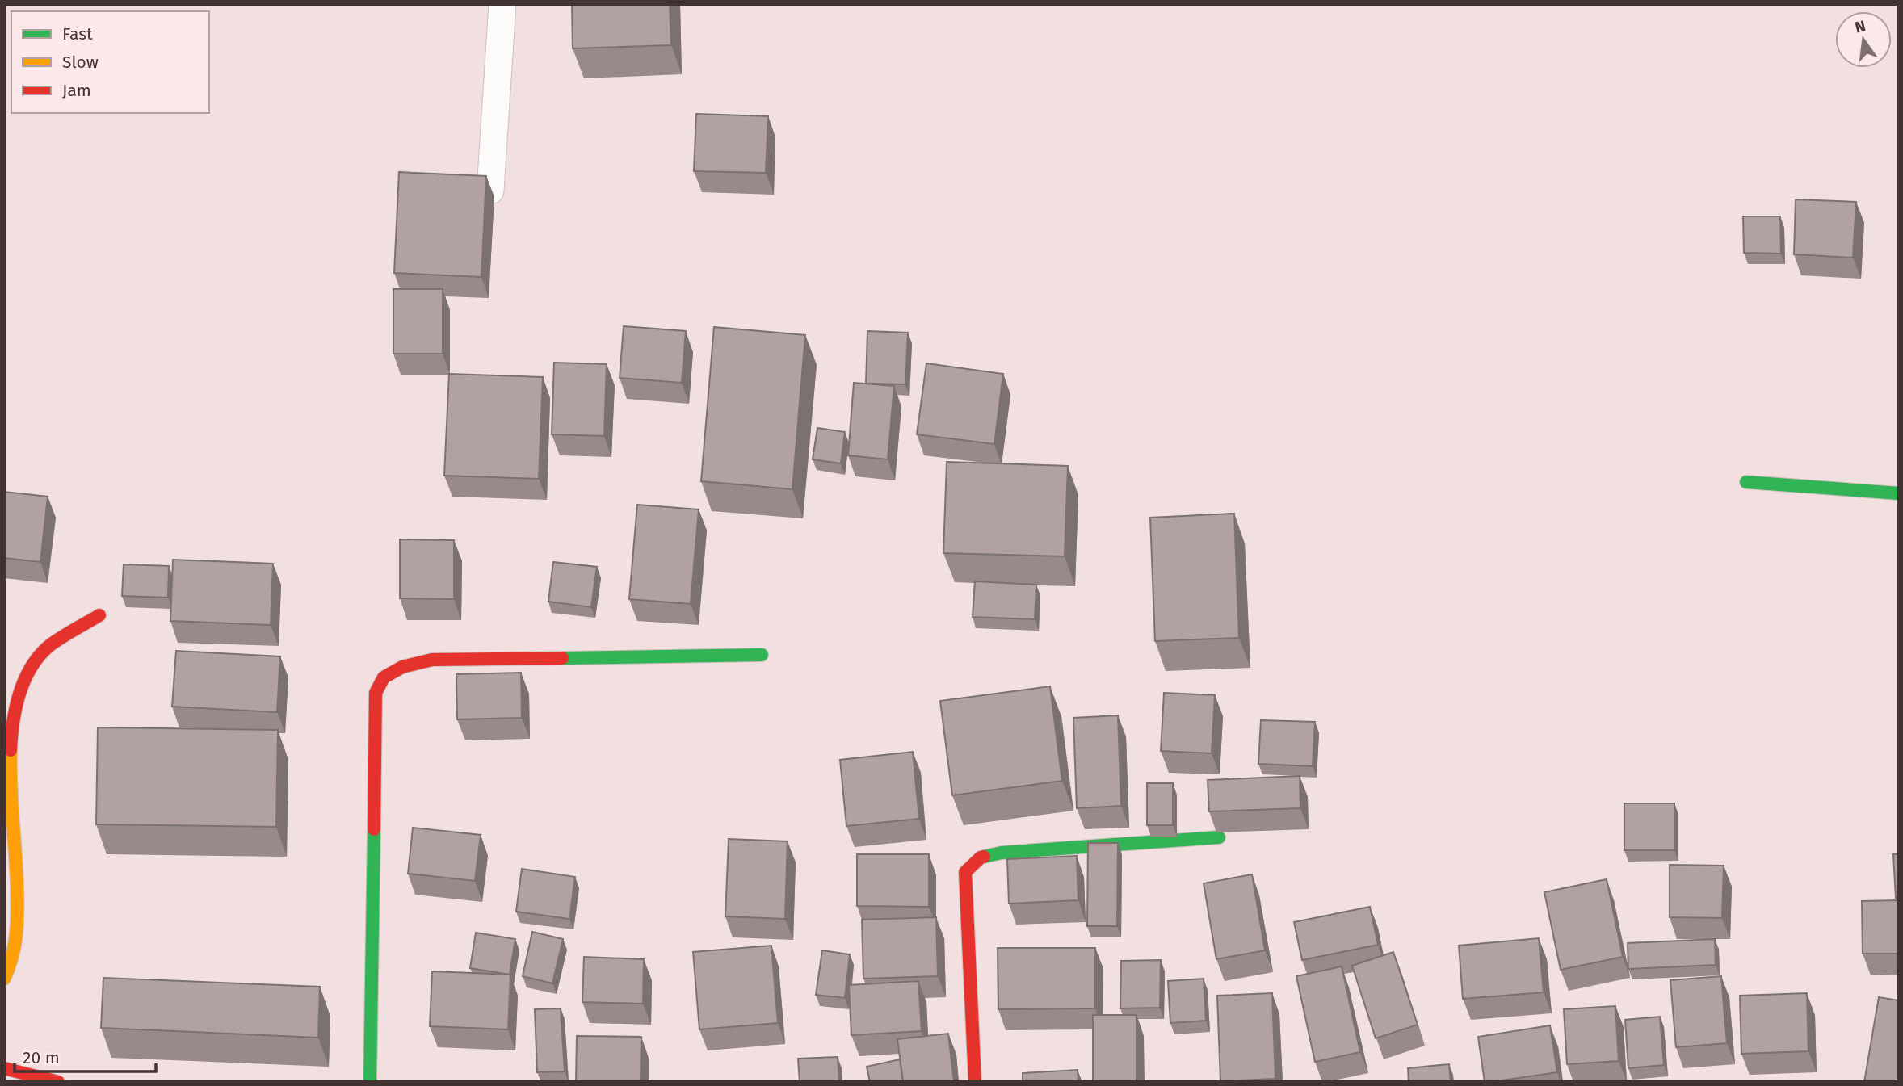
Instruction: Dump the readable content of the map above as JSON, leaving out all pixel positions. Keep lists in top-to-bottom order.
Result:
{
  "legend": ["Fast", "Slow", "Jam"],
  "scale_bar": "20 m",
  "north": "top"
}
